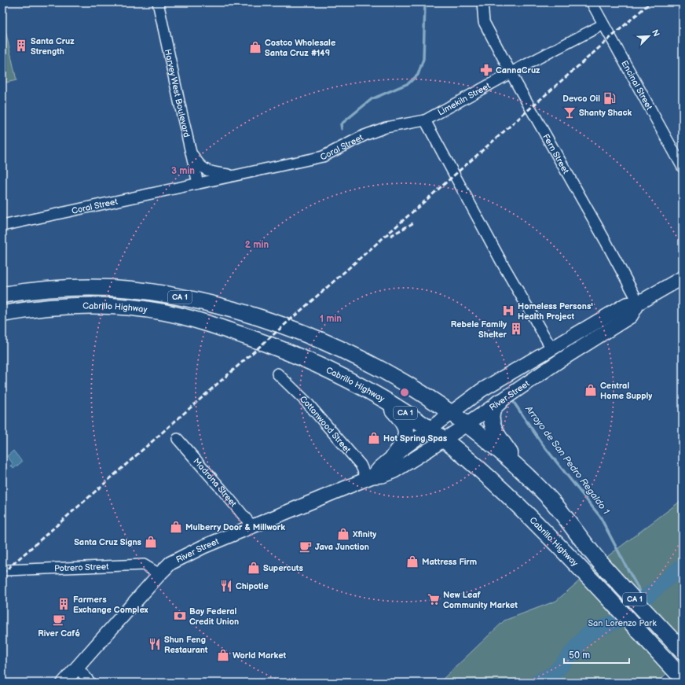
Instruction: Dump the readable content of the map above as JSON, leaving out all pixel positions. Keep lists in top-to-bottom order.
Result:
{
  "streets": {
    "highway": ["CA 1", "Cabrillo Highway"],
    "main road": ["River Street"],
    "street": [
      "Encinal Street",
      "Harvey West Boulevard",
      "Limekiln Street",
      "Coral Street",
      "Fern Street",
      "Cottonwood Street",
      "Madrona Street",
      "Potrero Street"
    ]
  },
  "crossings": [
    ["Encinal Street", "Limekiln Street"],
    ["Harvey West Boulevard", "Coral Street"],
    ["Limekiln Street", "Coral Street"],
    ["Limekiln Street", "Fern Street"],
    ["Fern Street", "River Street"],
    ["CA 1", "River Street"],
    ["Cabrillo Highway", "River Street"],
    ["River Street", "Cottonwood Street"],
    ["River Street", "Madrona Street"],
    ["River Street", "Potrero Street"]
  ],
  "water": ["Arroyo de San Pedro Regaldo 1"],
  "parks": ["San Lorenzo Park"],
  "places": {
    "building": ["Santa Cruz Strength", "Rebele Family Shelter", "Farmers Exchange Complex"],
    "shop": [
      "Costco Wholesale Santa Cruz #149",
      "Central Home Supply",
      "Hot Spring Spas",
      "Mulberry Door & Millwork",
      "Xfinity",
      "Santa Cruz Signs",
      "Mattress Firm",
      "Supercuts",
      "World Market"
    ],
    "pharmacy": ["CannaCruz"],
    "fuel station": ["Devco Oil"],
    "bar": ["Shanty Shack"],
    "hospital": ["Homeless Persons' Health Project"],
    "cafe": ["Java Junction", "River Café"],
    "restaurant": ["Chipotle", "Shun Feng Restaurant"],
    "supermarket": ["New Leaf Community Market"],
    "bank": ["Bay Federal Credit Union"]
  },
  "scale_bar": "50 m",
  "north": "top right",
  "rings": ["3 min", "2 min", "1 min"]
}
